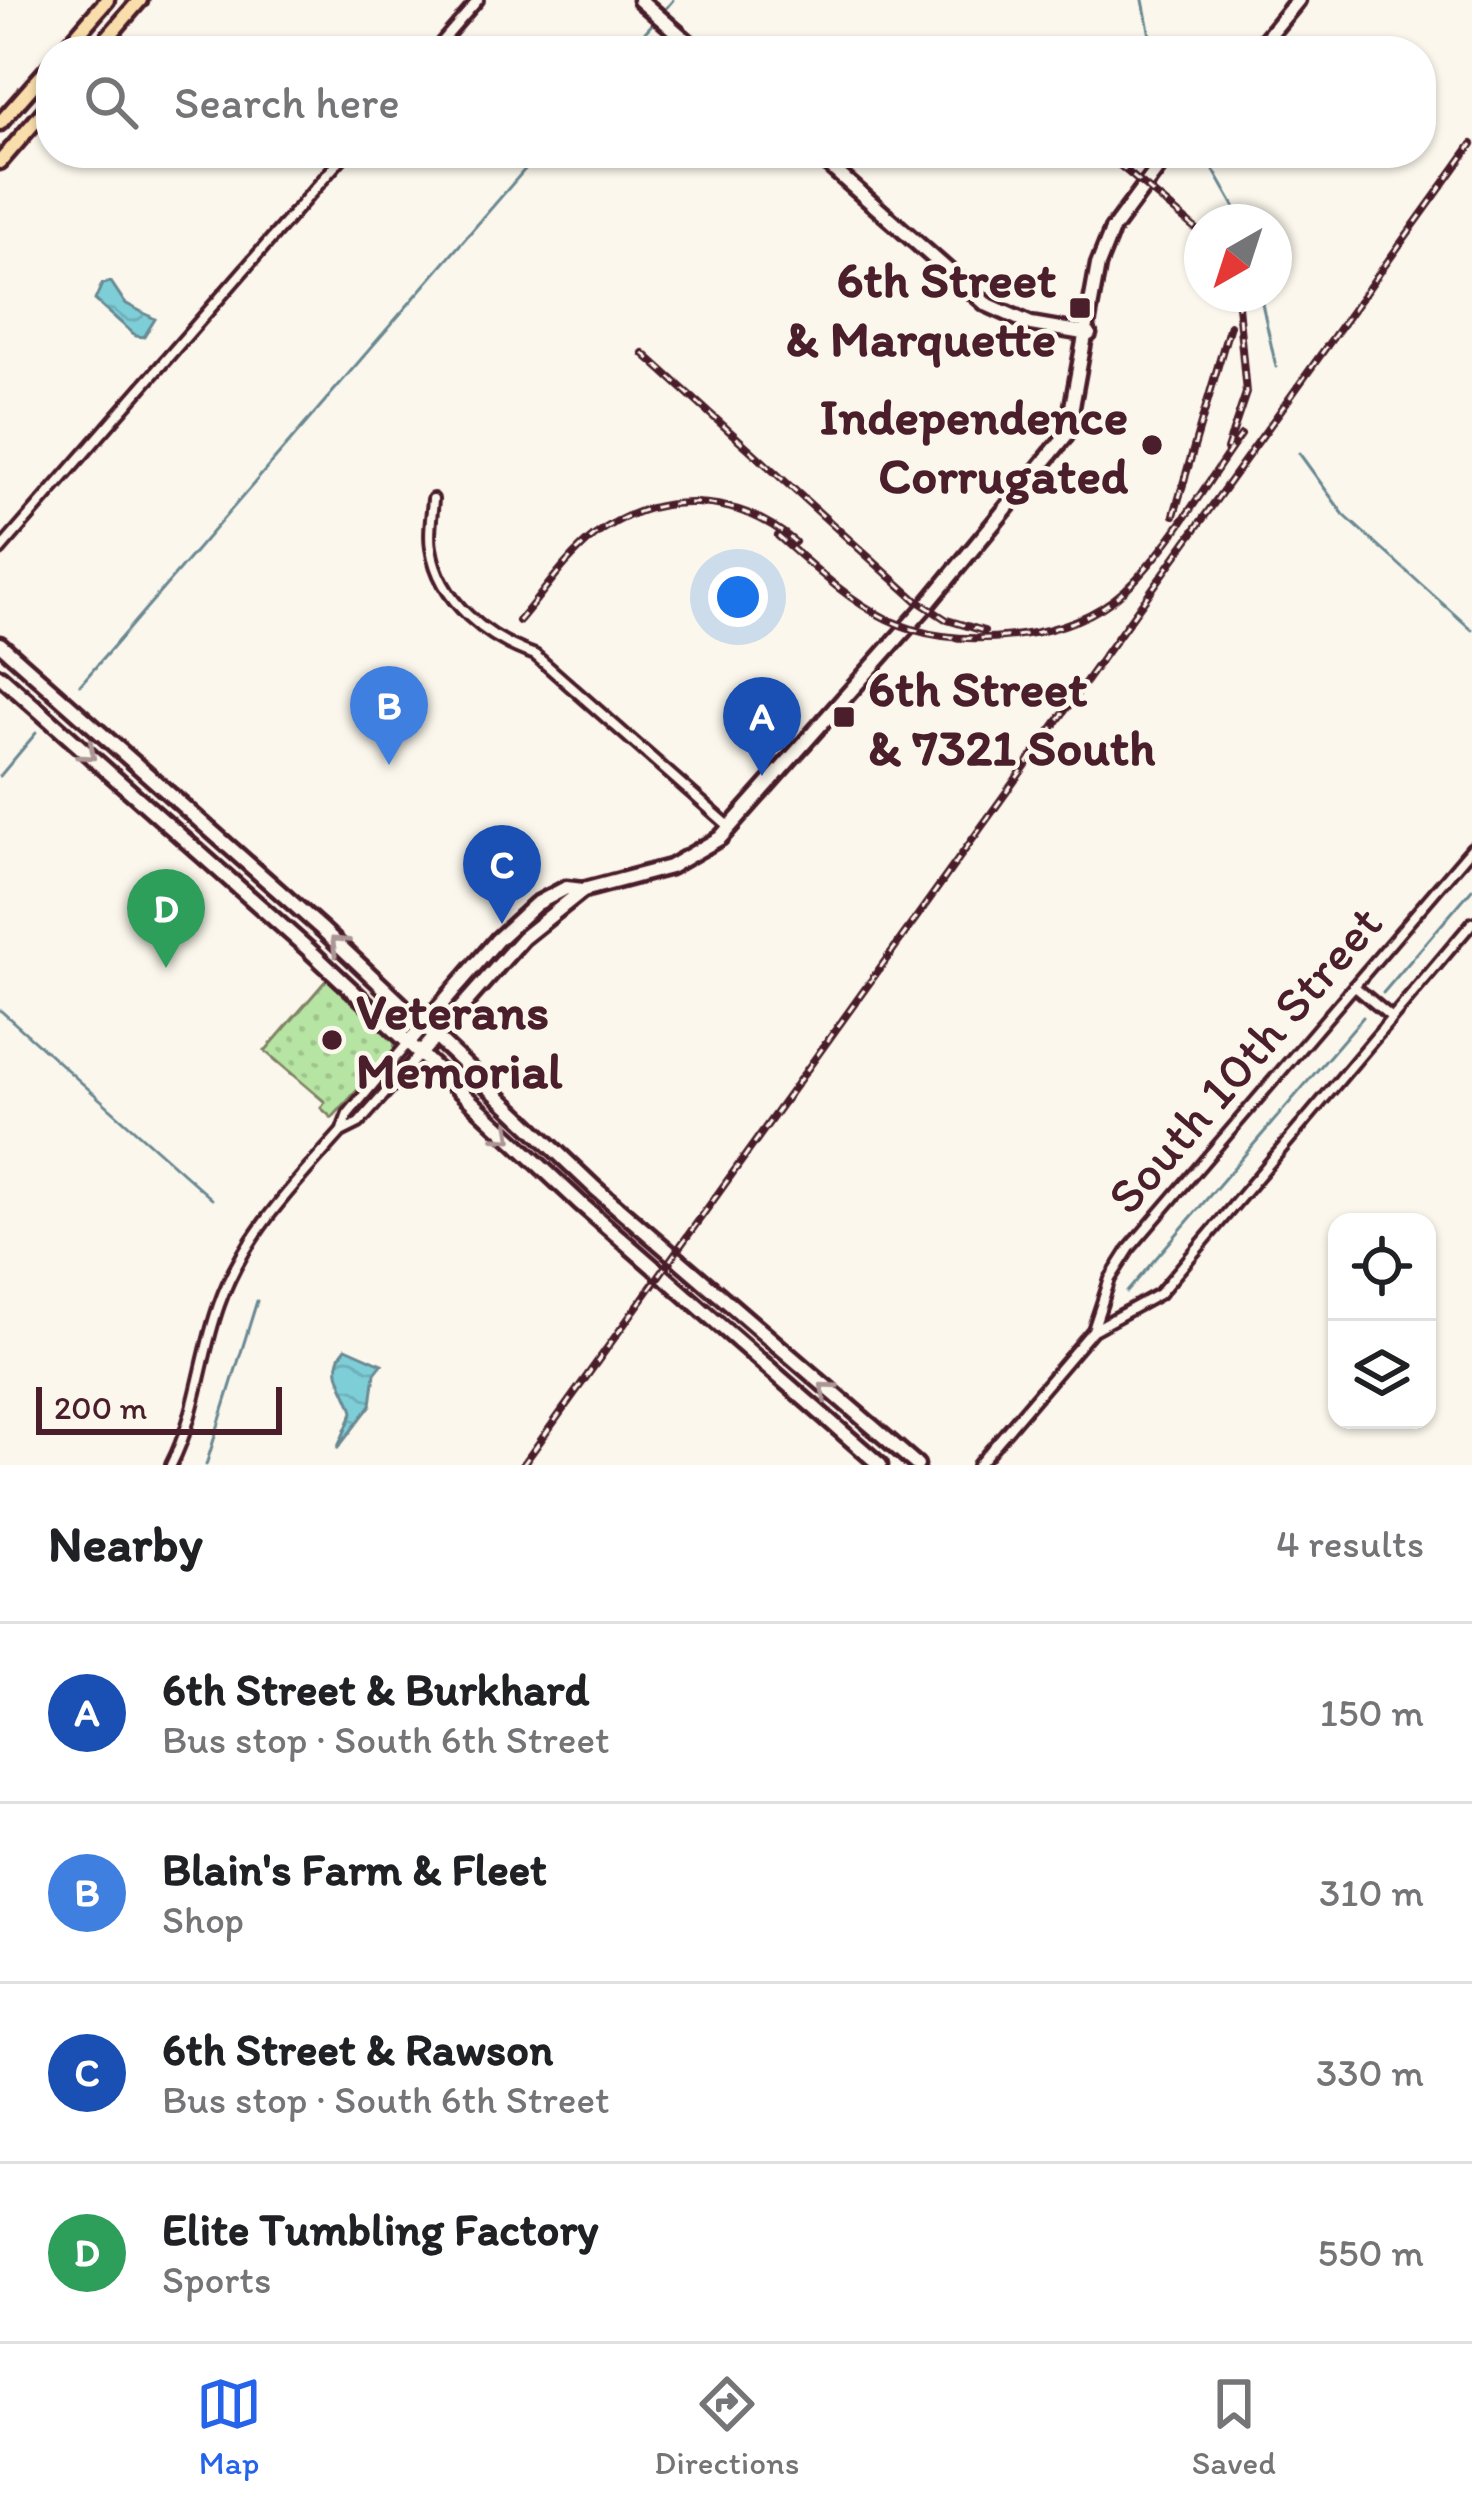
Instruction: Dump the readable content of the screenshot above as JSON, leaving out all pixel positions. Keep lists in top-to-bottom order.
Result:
{
  "streets": {
    "street": ["South 10th Street"]
  },
  "places": {
    "transit": ["6th Street & Marquette", "6th Street & 7321 South"],
    "other": ["Independence Corrugated", "Veterans Memorial"]
  },
  "scale_bar": "200 m",
  "north": "bottom left",
  "page": {
    "search": "Search here",
    "pins": [
      "B",
      "A",
      "C",
      "D"
    ],
    "scale": "200 m",
    "heading": ["Nearby", "4 results"],
    "list": [
      {
        "mark": "A",
        "name": "6th Street & Burkhard",
        "note": "Bus stop · South 6th Street",
        "value": "150 m"
      },
      {
        "mark": "B",
        "name": "Blain's Farm & Fleet",
        "note": "Shop",
        "value": "310 m"
      },
      {
        "mark": "C",
        "name": "6th Street & Rawson",
        "note": "Bus stop · South 6th Street",
        "value": "330 m"
      },
      {
        "mark": "D",
        "name": "Elite Tumbling Factory",
        "note": "Sports",
        "value": "550 m"
      }
    ],
    "nav": ["Map", "Directions", "Saved"]
  }
}
